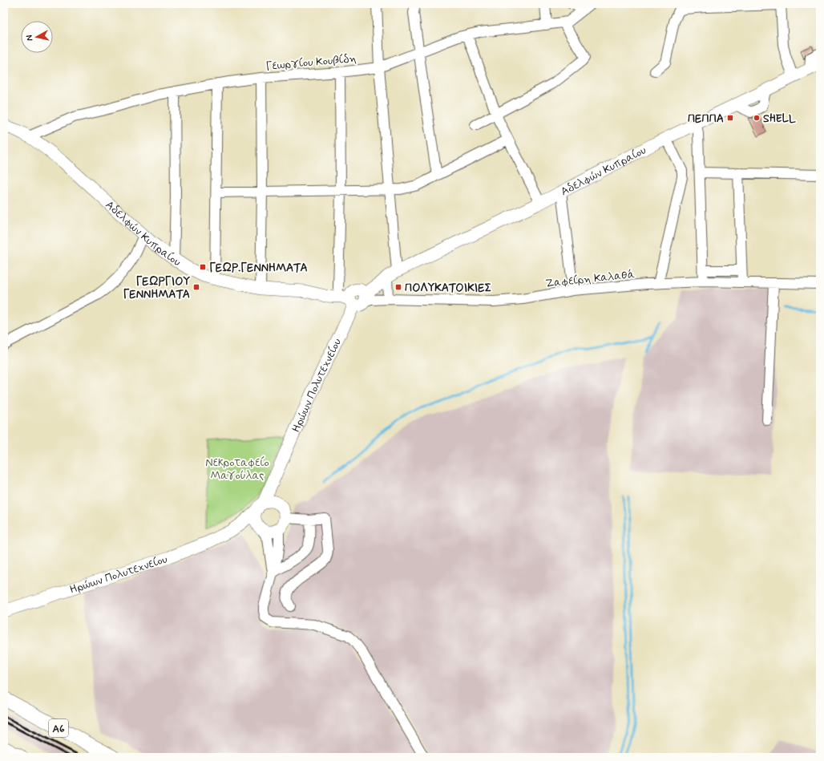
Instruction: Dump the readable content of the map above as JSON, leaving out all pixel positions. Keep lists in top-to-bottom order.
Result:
{
  "streets": {
    "highway": ["Α6"],
    "main road": ["Αδελφών Κυπραίου", "Ηρώων Πολυτεχνείου"],
    "street": ["Γεωργίου Κουβίδη", "Ζαφείρη Καλαθά"]
  },
  "crossings": [
    ["Γεωργίου Κουβίδη", "Αδελφών Κυπραίου"],
    ["Αδελφών Κυπραίου", "Ζαφείρη Καλαθά"],
    ["Αδελφών Κυπραίου", "Ηρώων Πολυτεχνείου"],
    ["Ζαφείρη Καλαθά", "Ηρώων Πολυτεχνείου"]
  ],
  "parks": ["Νεκροταφείο Μαγούλας"],
  "places": {
    "transit": [
      "ΠΕΠΠΑ",
      "ΓΕΩΡ.ΓΕΝΝΗΜΑΤΑ",
      "ΓΕΩΡΓΙΟΥ ΓΕΝΝΗΜΑΤΑ",
      "ΠΟΛΥΚΑΤΟΙΚΙΕΣ"
    ],
    "other": ["SHELL"]
  },
  "north": "left"
}
